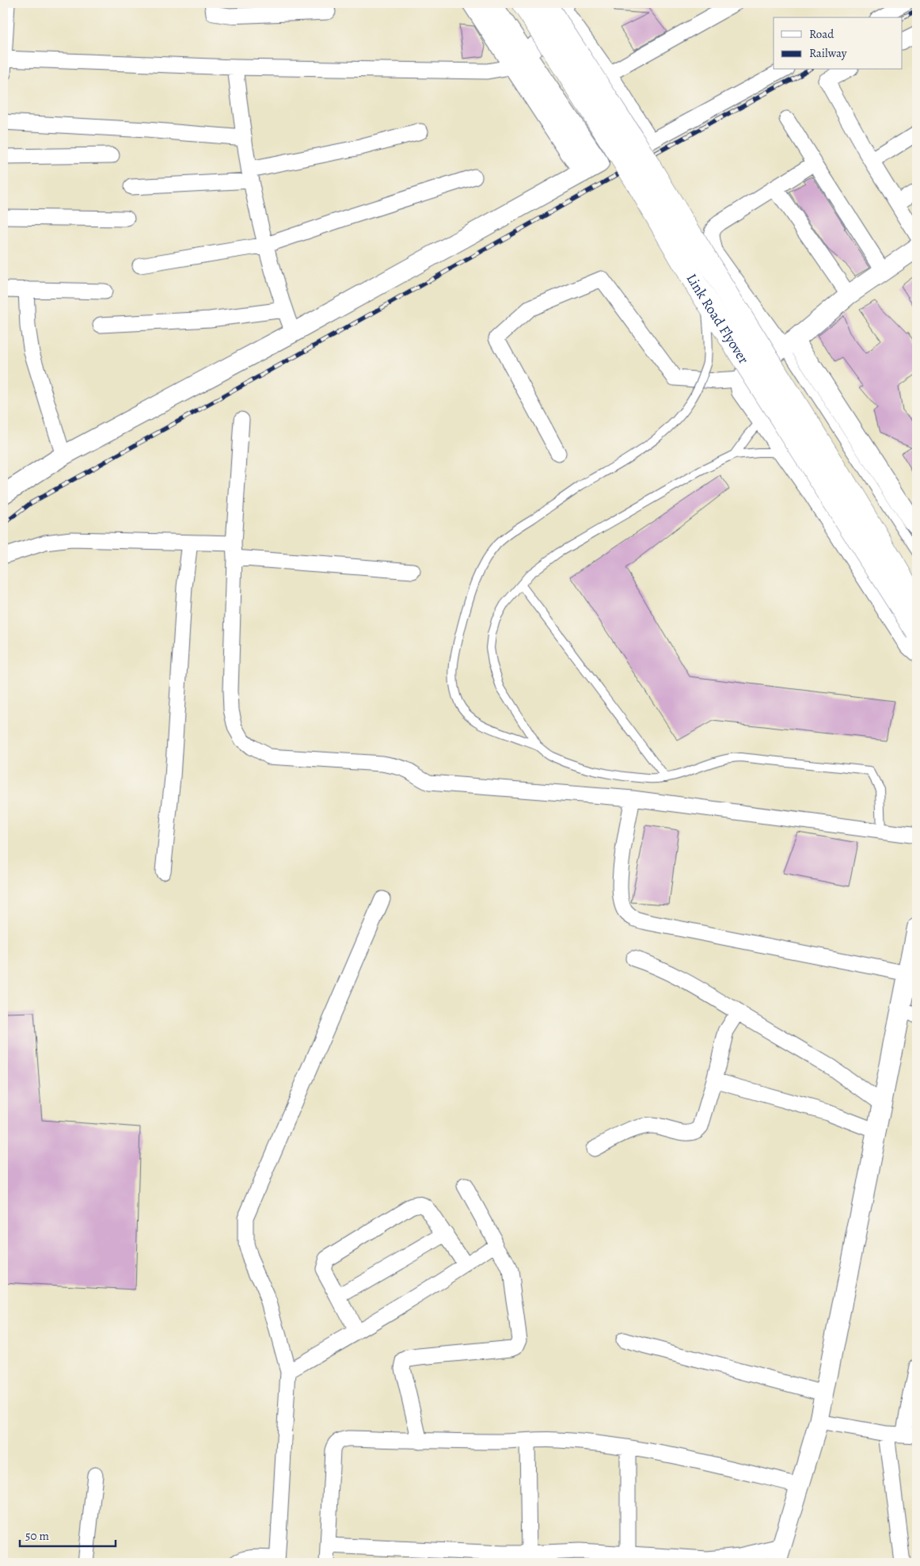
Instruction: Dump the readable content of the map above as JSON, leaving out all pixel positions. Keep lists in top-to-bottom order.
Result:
{
  "streets": {
    "main road": ["Link Road Flyover"]
  },
  "legend": ["Road", "Railway"],
  "scale_bar": "50 m"
}
